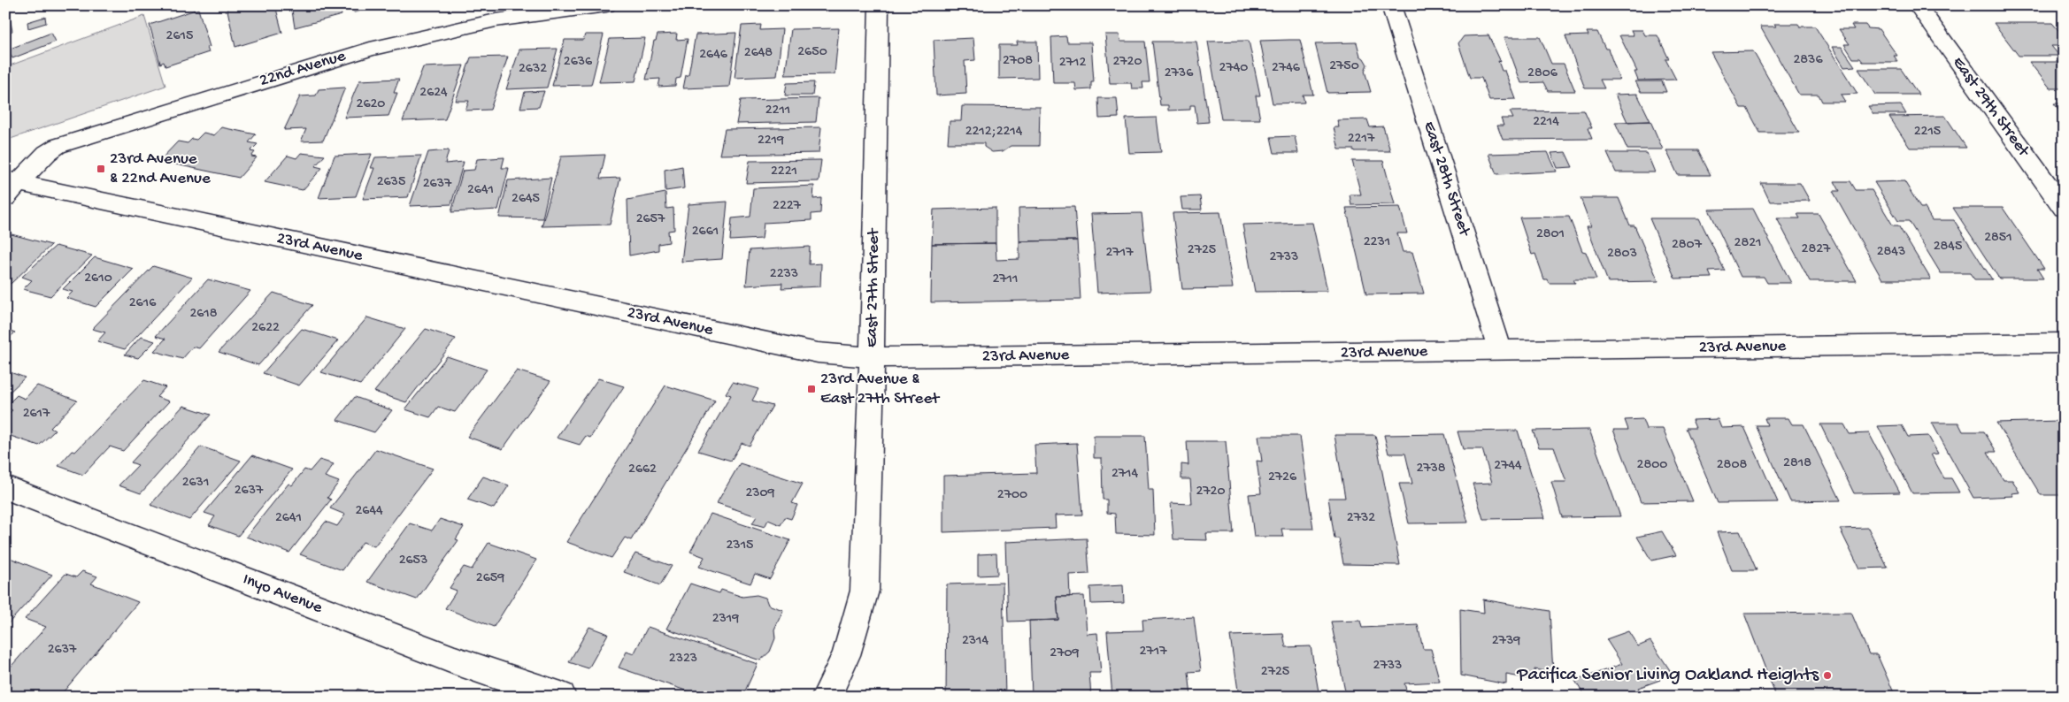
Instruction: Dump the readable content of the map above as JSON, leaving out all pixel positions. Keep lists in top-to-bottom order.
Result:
{
  "streets": {
    "street": [
      "22nd Avenue",
      "East 29th Street",
      "East 28th Street",
      "23rd Avenue",
      "East 27th Street",
      "Inyo Avenue"
    ]
  },
  "crossings": [
    ["22nd Avenue", "23rd Avenue"],
    ["East 28th Street", "23rd Avenue"],
    ["23rd Avenue", "East 27th Street"]
  ],
  "places": {
    "transit": ["23rd Avenue & 22nd Avenue", "23rd Avenue & East 27th Street"],
    "other": ["Pacifica Senior Living Oakland Heights"]
  },
  "house_numbers": [
    "2615",
    "2650",
    "2648",
    "2646",
    "2836",
    "2708",
    "2636",
    "2720",
    "2712",
    "2750",
    "2740",
    "2746",
    "2632",
    "2736",
    "2806",
    "2624",
    "2620",
    "2211",
    "2214",
    "2212;2214",
    "2215",
    "2217",
    "2219",
    "2221",
    "2635",
    "2637",
    "2641",
    "2645",
    "2227",
    "2657",
    "2661",
    "2801",
    "2851",
    "2231",
    "2821",
    "2807",
    "2845",
    "2827",
    "2725",
    "2843",
    "2717",
    "2803",
    "2733",
    "2233",
    "2610",
    "2711",
    "2616",
    "2618",
    "2622",
    "2617",
    "2818",
    "2800",
    "2808",
    "2744",
    "2738",
    "2662",
    "2714",
    "2726",
    "2631",
    "2637",
    "2720",
    "2309",
    "2700",
    "2644",
    "2641",
    "2732",
    "2315",
    "2653",
    "2659",
    "2319",
    "2314",
    "2739",
    "2637",
    "2717",
    "2709",
    "2323",
    "2733",
    "2725"
  ]
}
